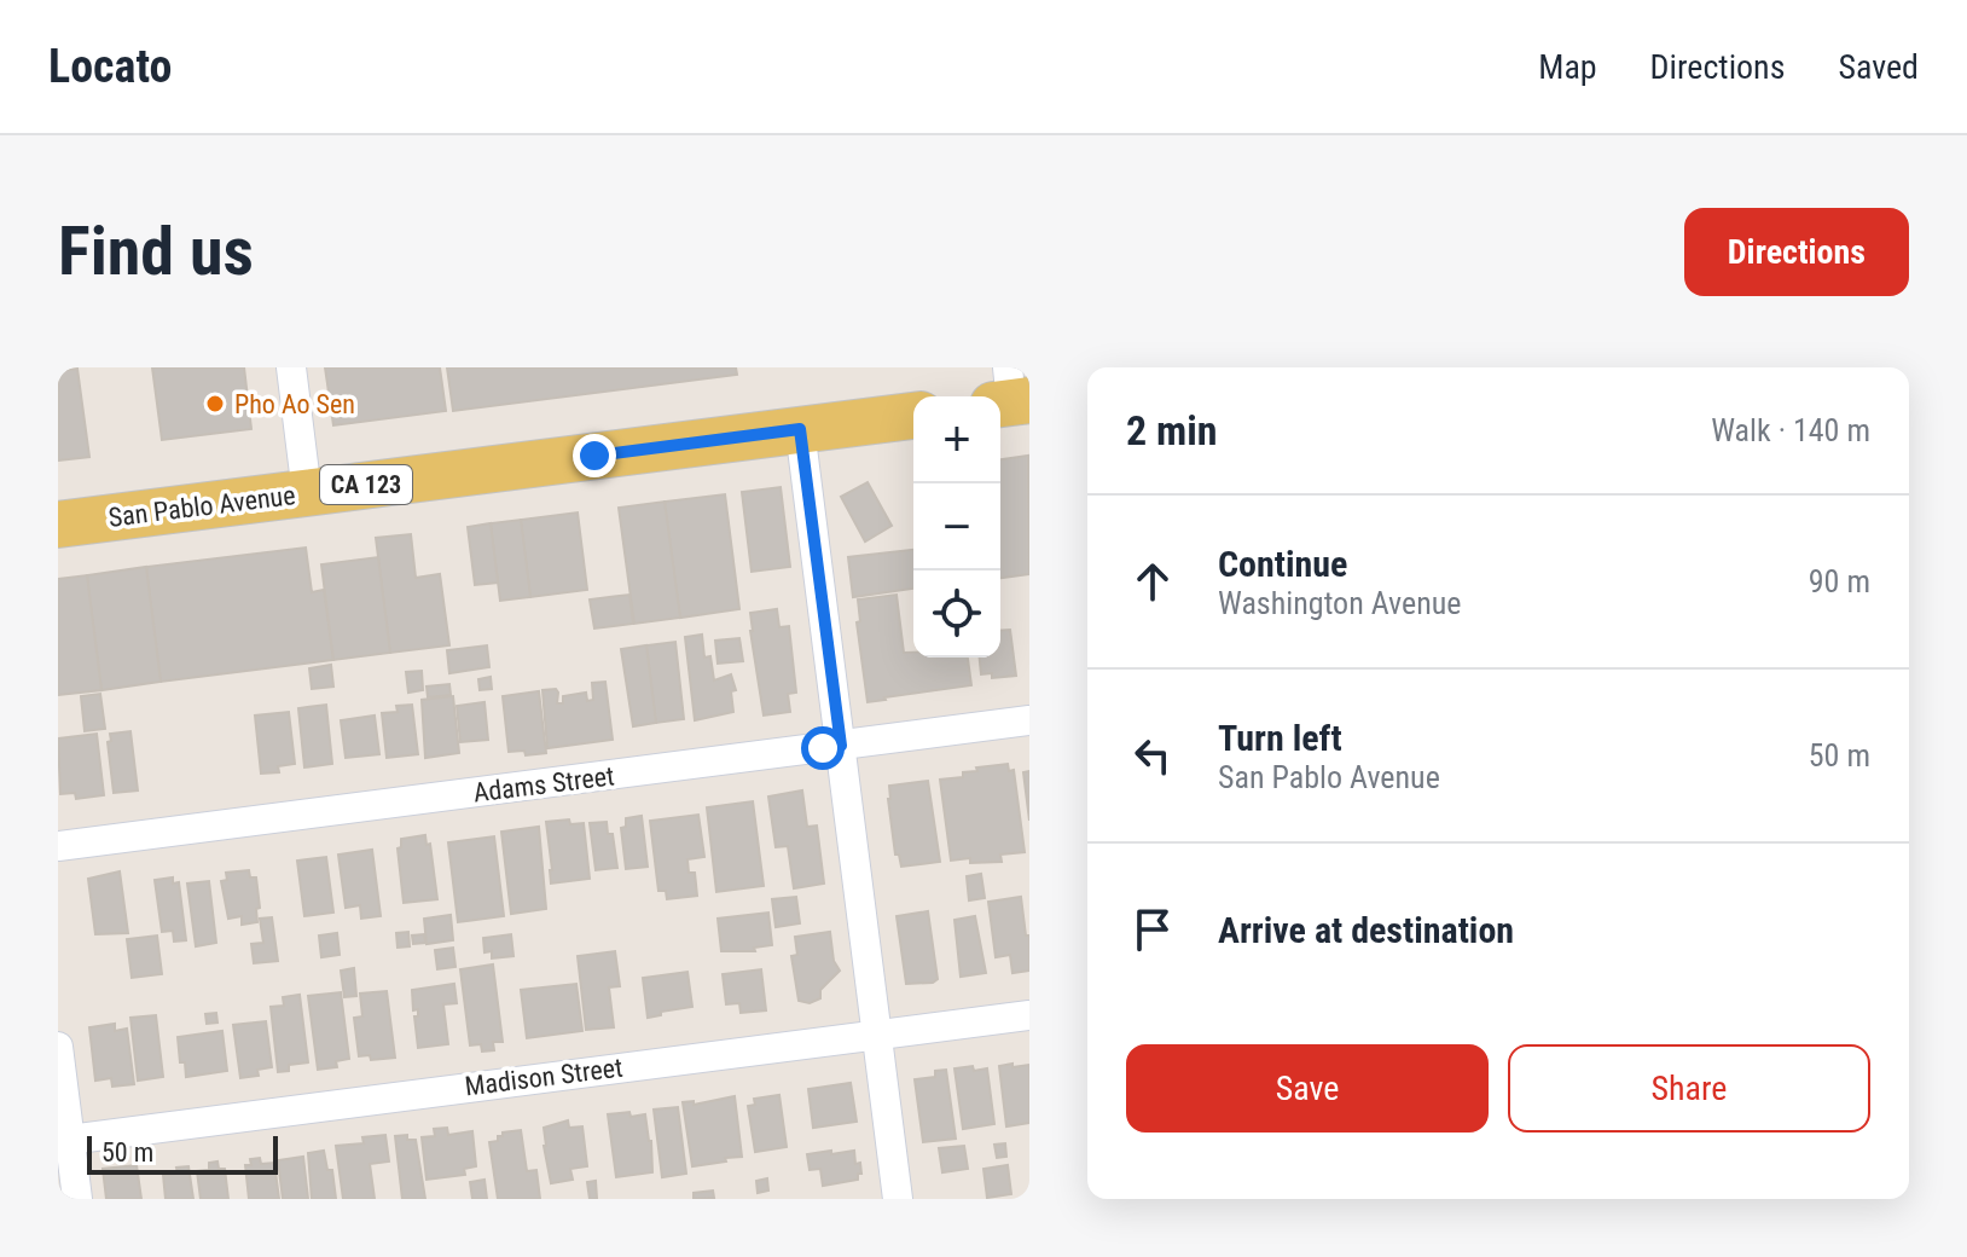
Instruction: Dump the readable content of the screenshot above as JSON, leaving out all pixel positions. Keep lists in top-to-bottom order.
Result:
{
  "streets": {
    "main road": ["CA 123", "San Pablo Avenue"],
    "street": ["Adams Street", "Madison Street"]
  },
  "places": ["Pho Ao Sen"],
  "scale_bar": "50 m",
  "page": {
    "header": "Locato",
    "nav": ["Map", "Directions", "Saved"],
    "buttons": [
      "Directions",
      ["Save", "Share"]
    ],
    "title": "Find us",
    "heading": ["2 min", "Walk · 140 m"],
    "map_buttons": ["+", "−"],
    "list": [
      ["Continue", "Washington Avenue", "90 m"],
      ["Turn left", "San Pablo Avenue", "50 m"],
      "Arrive at destination"
    ],
    "scale": "50 m"
  }
}
